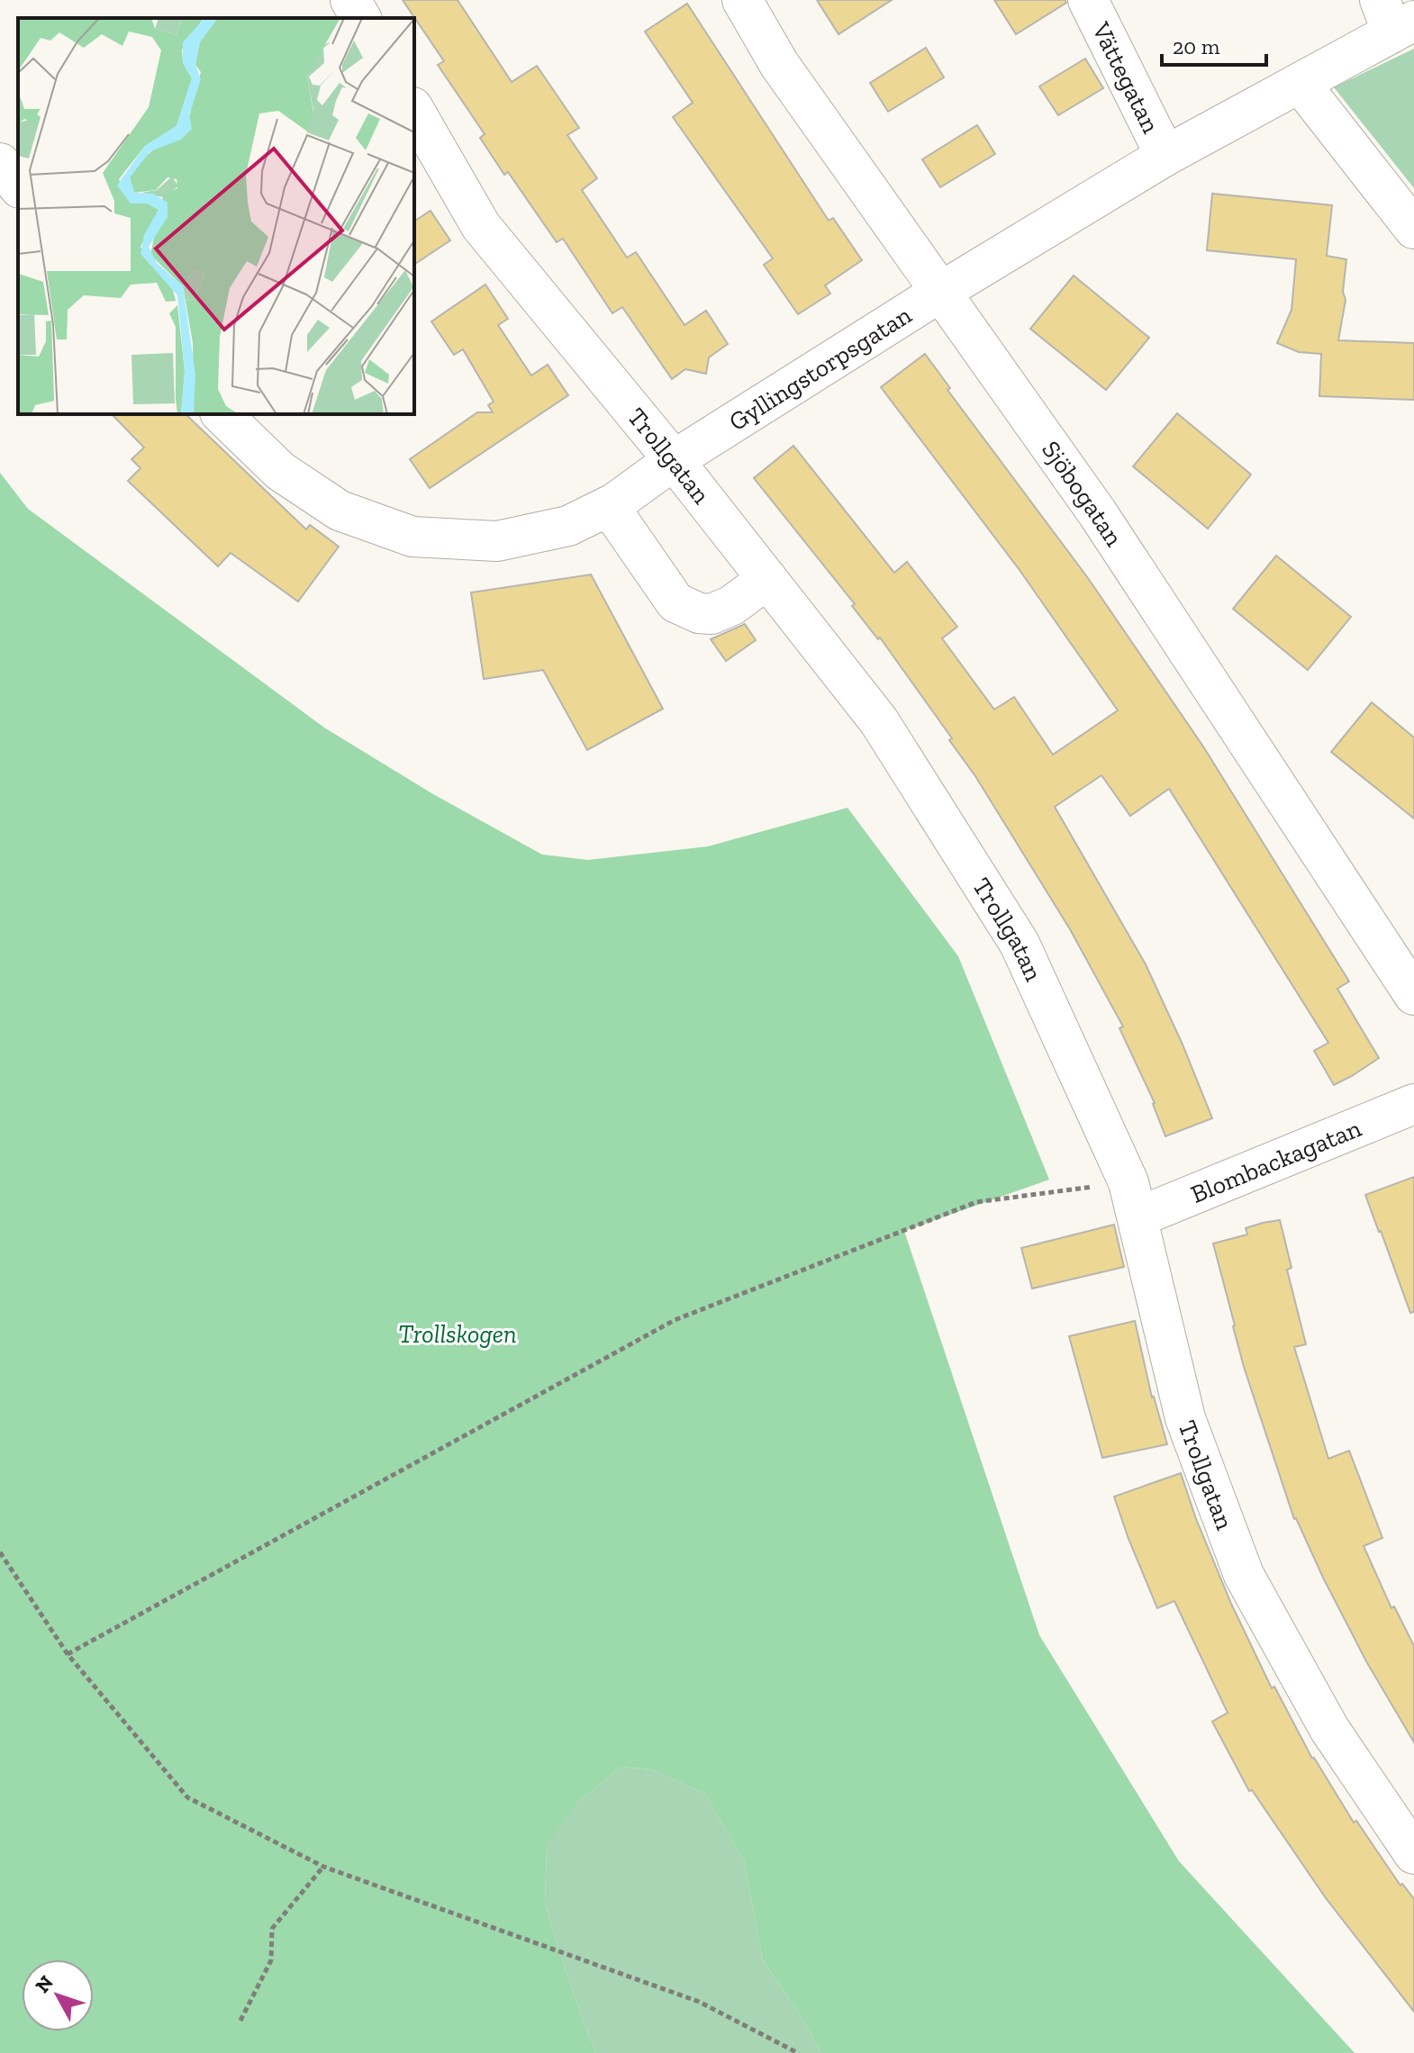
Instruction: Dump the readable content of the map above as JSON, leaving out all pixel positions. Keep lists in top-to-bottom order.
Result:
{
  "streets": {
    "street": [
      "Vättegatan",
      "Gyllingstorpsgatan",
      "Trollgatan",
      "Sjöbogatan",
      "Blombackagatan"
    ]
  },
  "crossings": [
    ["Vättegatan", "Gyllingstorpsgatan"],
    ["Gyllingstorpsgatan", "Trollgatan"],
    ["Gyllingstorpsgatan", "Sjöbogatan"],
    ["Trollgatan", "Blombackagatan"]
  ],
  "parks": ["Trollskogen"],
  "scale_bar": "20 m",
  "north": "top left"
}
